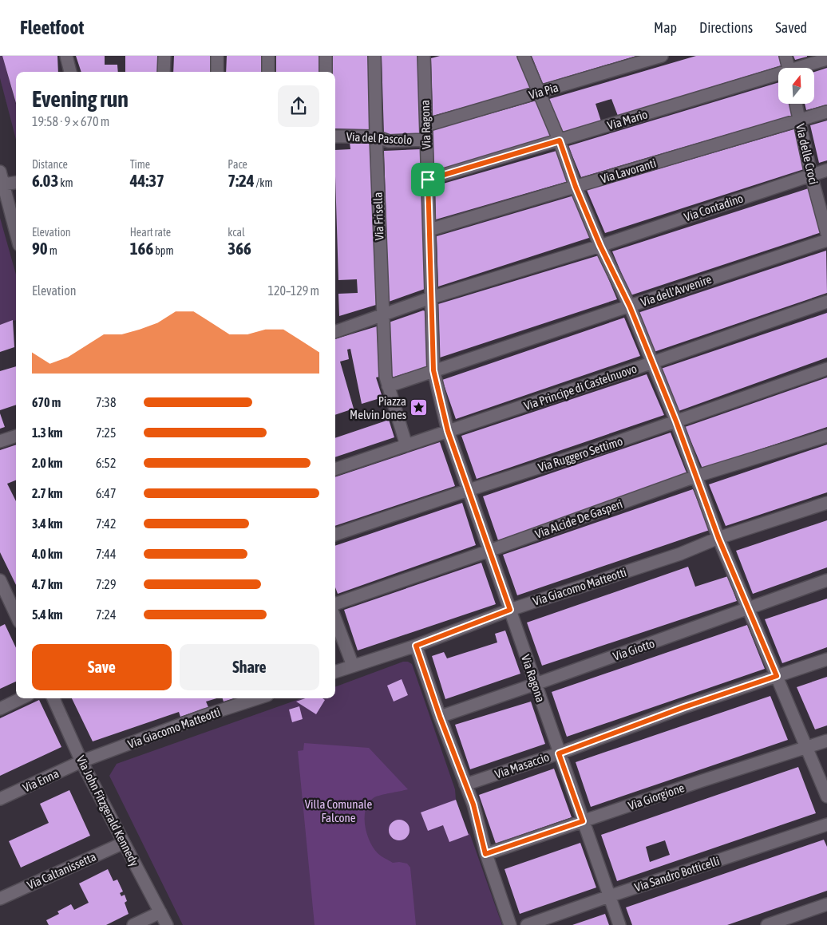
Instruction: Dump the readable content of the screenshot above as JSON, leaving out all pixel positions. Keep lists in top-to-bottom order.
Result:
{
  "streets": {
    "street": [
      "Via Pia",
      "Via Mario",
      "Via Ragona",
      "Via del Pascolo",
      "Via delle Croci",
      "Via Lavoranti",
      "Via Contadino",
      "Via Frisella",
      "Via dell'Avvenire",
      "Via Principe di Castelnuovo",
      "Via Ruggero Settimo",
      "Via Alcide De Gasperi",
      "Via Giacomo Matteotti",
      "Via Giotto",
      "Via Masaccio",
      "Via Enna",
      "Via Giorgione",
      "Via John Fitzgerald Kennedy",
      "Via Caltanissetta",
      "Via Sandro Botticelli"
    ]
  },
  "crossings": [
    ["Via Pia", "Via Ragona"],
    ["Via Mario", "Via Ragona"],
    ["Via Ragona", "Via del Pascolo"],
    ["Via Ragona", "Via Lavoranti"],
    ["Via Ragona", "Via Contadino"],
    ["Via Ragona", "Via dell'Avvenire"],
    ["Via Ragona", "Via Principe di Castelnuovo"],
    ["Via Ragona", "Via Ruggero Settimo"],
    ["Via Ragona", "Via Alcide De Gasperi"],
    ["Via Ragona", "Via Giacomo Matteotti"],
    ["Via Ragona", "Via Giotto"],
    ["Via Ragona", "Via Masaccio"],
    ["Via Ragona", "Via Giorgione"],
    ["Via Ragona", "Via Sandro Botticelli"],
    ["Via del Pascolo", "Via Frisella"],
    ["Via delle Croci", "Via Lavoranti"],
    ["Via delle Croci", "Via Contadino"],
    ["Via Contadino", "Via Frisella"],
    ["Via Frisella", "Via Principe di Castelnuovo"],
    ["Via Giacomo Matteotti", "Via Enna"],
    ["Via Giacomo Matteotti", "Via John Fitzgerald Kennedy"],
    ["Via Enna", "Via John Fitzgerald Kennedy"],
    ["Via John Fitzgerald Kennedy", "Via Caltanissetta"]
  ],
  "parks": ["Villa Comunale Falcone"],
  "places": {
    "place": ["Piazza Melvin Jones"]
  },
  "north": "top",
  "page": {
    "header": "Fleetfoot",
    "nav": ["Map", "Directions", "Saved"],
    "heading": ["Evening run", "19:58 · 9 × 670 m"],
    "stats": [
      ["Distance", "6.03 km"],
      ["Time", "44:37"],
      ["Pace", "7:24 /km"],
      ["Elevation", "90 m"],
      ["Heart rate", "166 bpm"],
      ["kcal", "366"]
    ],
    "chart": ["Elevation", "120–129 m"],
    "list": [
      {
        "name": "670 m",
        "note": "7:38"
      },
      {
        "name": "1.3 km",
        "note": "7:25"
      },
      {
        "name": "2.0 km",
        "note": "6:52"
      },
      {
        "name": "2.7 km",
        "note": "6:47"
      },
      {
        "name": "3.4 km",
        "note": "7:42"
      },
      {
        "name": "4.0 km",
        "note": "7:44"
      },
      {
        "name": "4.7 km",
        "note": "7:29"
      },
      {
        "name": "5.4 km",
        "note": "7:24"
      }
    ],
    "buttons": ["Save", "Share"]
  }
}
